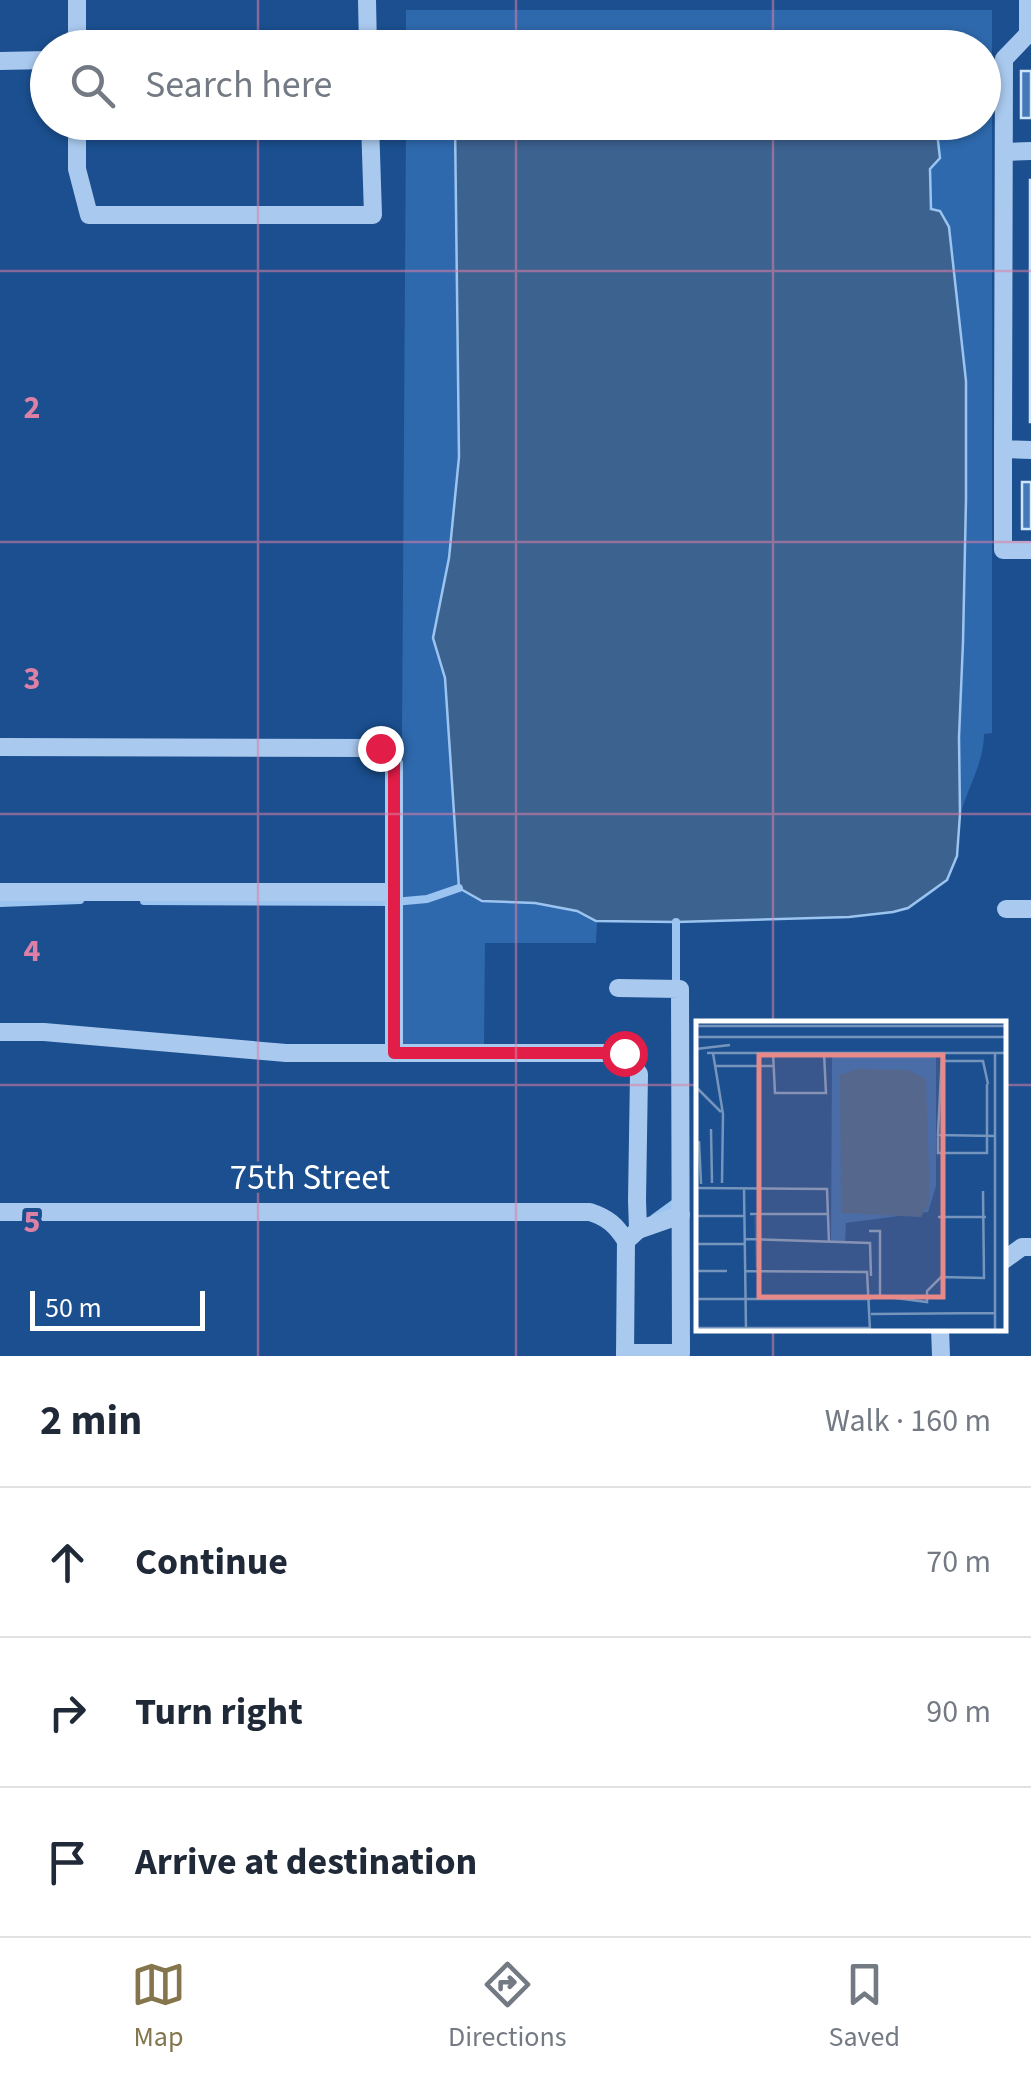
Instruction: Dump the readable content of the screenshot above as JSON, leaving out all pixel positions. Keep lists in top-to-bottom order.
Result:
{
  "streets": {
    "street": ["75th Street"]
  },
  "scale_bar": "50 m",
  "page": {
    "search": "Search here",
    "scale": "50 m",
    "heading": ["2 min", "Walk · 160 m"],
    "list": [
      ["Continue", "70 m"],
      ["Turn right", "90 m"],
      "Arrive at destination"
    ],
    "nav": ["Map", "Directions", "Saved"]
  },
  "grid": {
    "rows": [
      "2",
      "3",
      "4",
      "5"
    ]
  }
}
